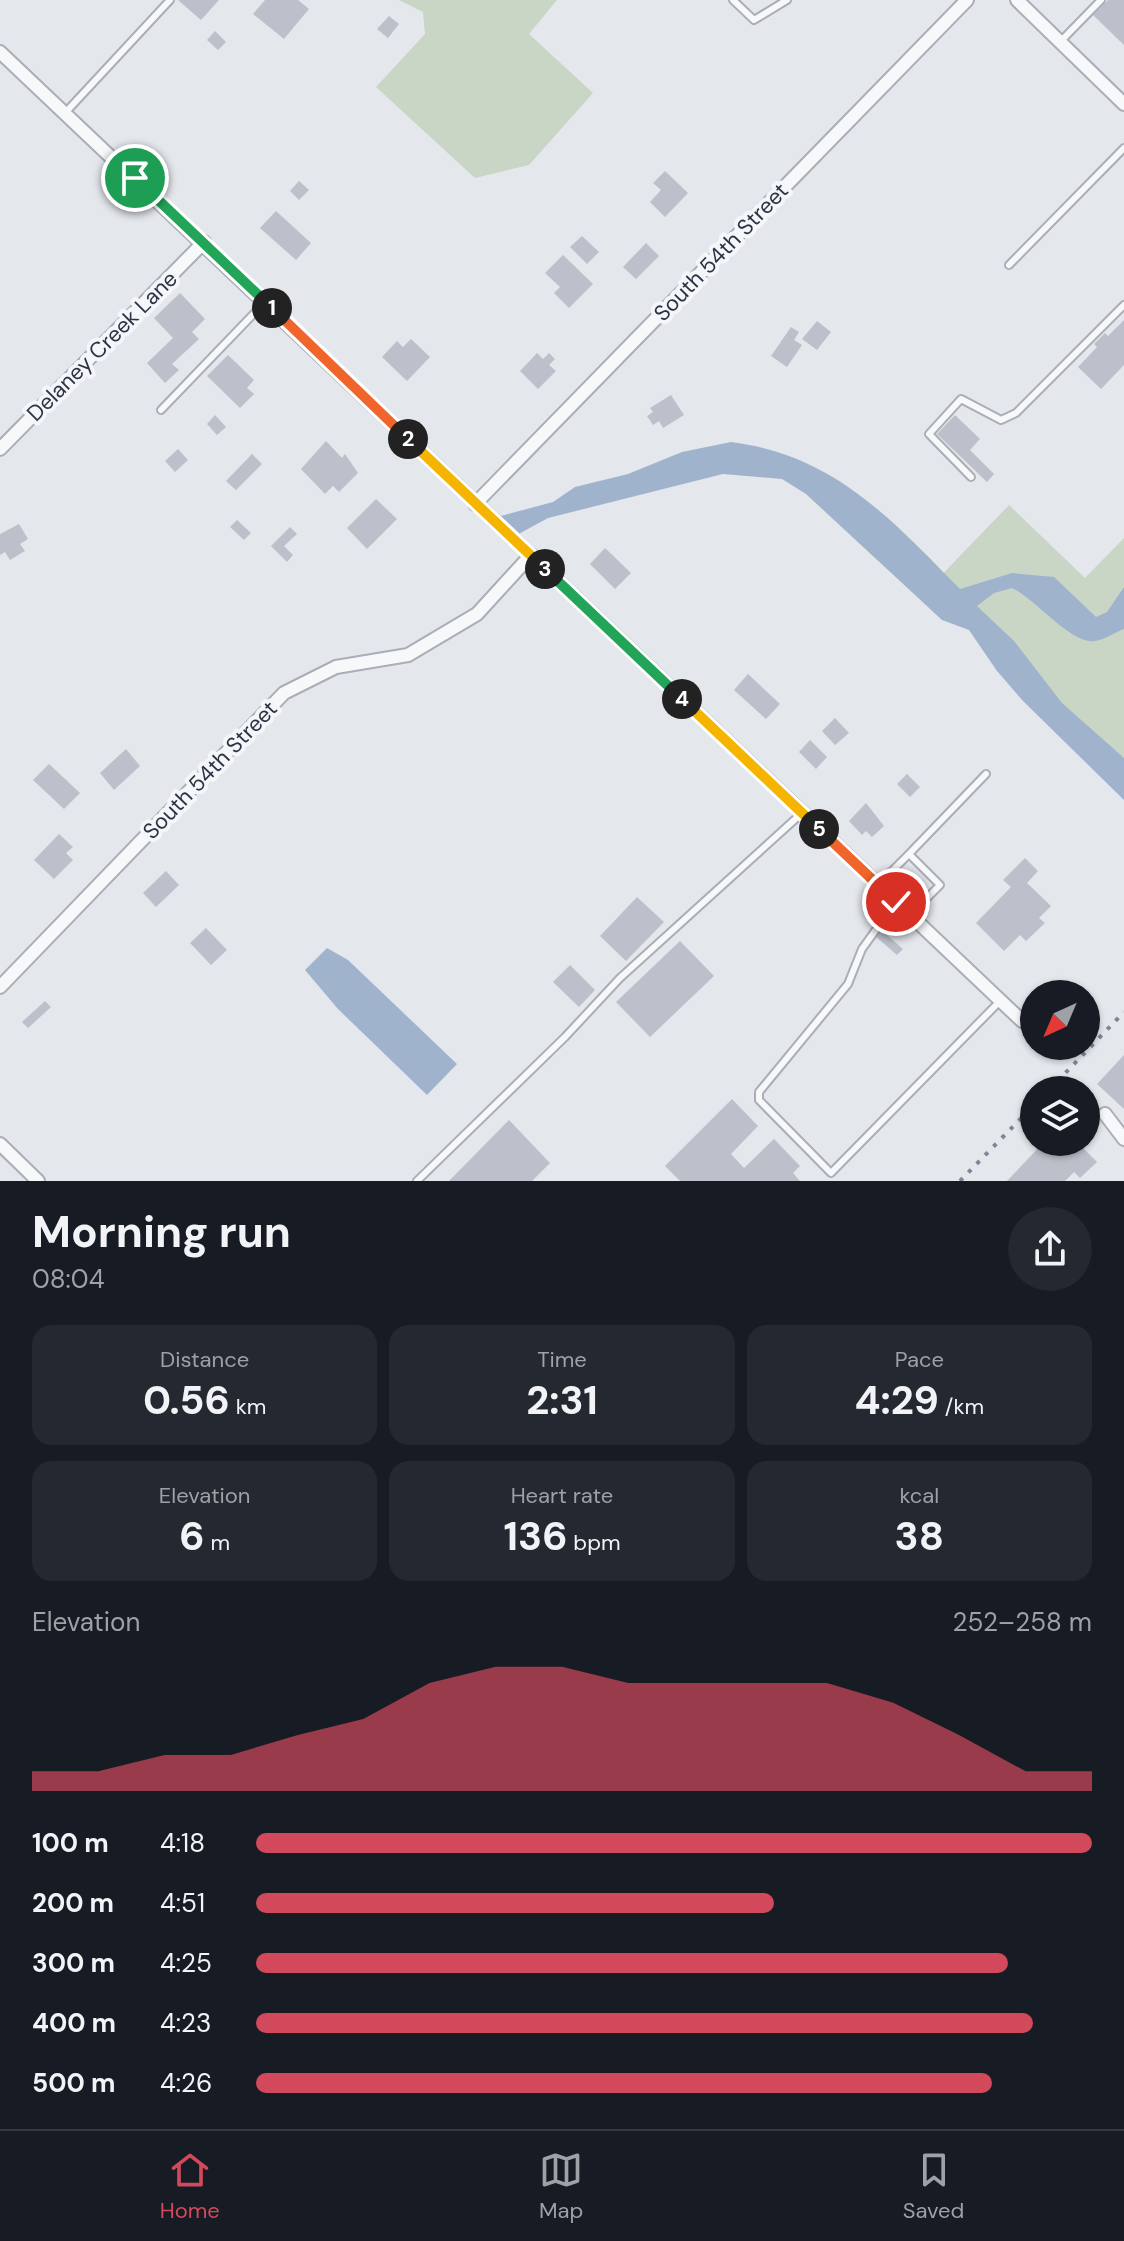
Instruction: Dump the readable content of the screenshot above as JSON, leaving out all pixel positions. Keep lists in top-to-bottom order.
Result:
{
  "streets": {
    "street": ["South 54th Street", "Delaney Creek Lane"]
  },
  "north": "bottom left",
  "page": {
    "pins": [
      "1",
      "2",
      "3",
      "4",
      "5"
    ],
    "heading": ["Morning run", "08:04"],
    "stats": [
      ["Distance", "0.56 km"],
      ["Time", "2:31"],
      ["Pace", "4:29 /km"],
      ["Elevation", "6 m"],
      ["Heart rate", "136 bpm"],
      ["kcal", "38"]
    ],
    "chart": ["Elevation", "252–258 m"],
    "list": [
      {
        "name": "100 m",
        "note": "4:18"
      },
      {
        "name": "200 m",
        "note": "4:51"
      },
      {
        "name": "300 m",
        "note": "4:25"
      },
      {
        "name": "400 m",
        "note": "4:23"
      },
      {
        "name": "500 m",
        "note": "4:26"
      }
    ],
    "tabs": ["Home", "Map", "Saved"]
  }
}
